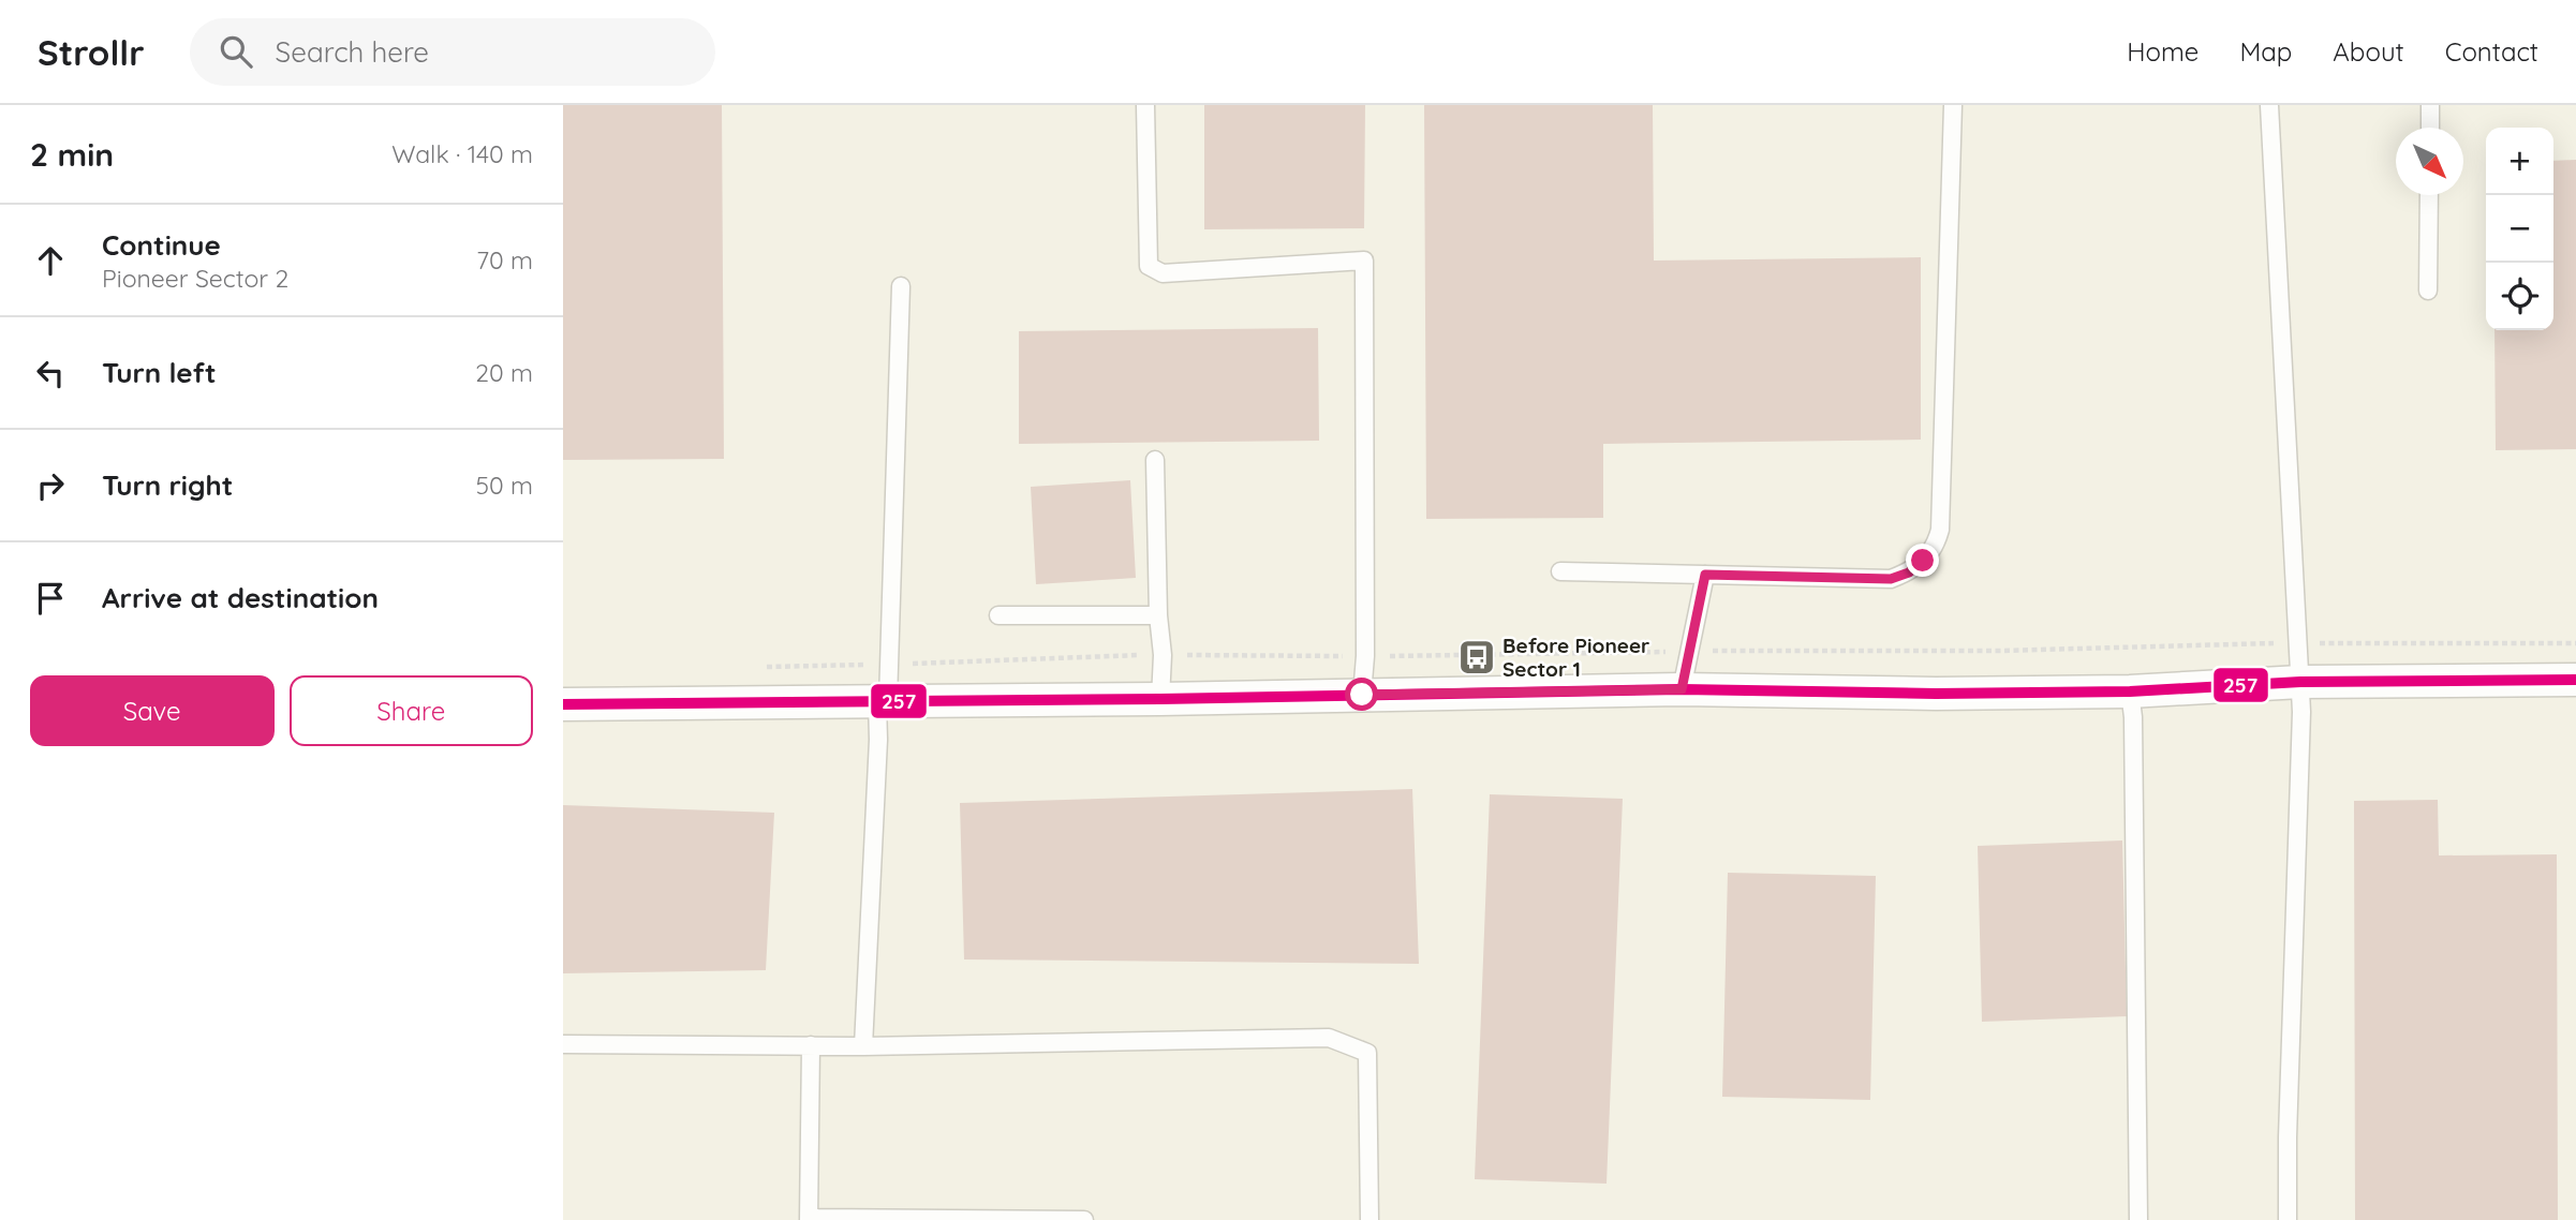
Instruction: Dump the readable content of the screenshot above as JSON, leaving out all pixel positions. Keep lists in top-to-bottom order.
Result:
{
  "places": {
    "bus stop": ["Before Pioneer Sector 1"]
  },
  "lines": ["transit line 257"],
  "north": "bottom right",
  "page": {
    "header": "Strollr",
    "search": "Search here",
    "nav": [
      "Home",
      "Map",
      "About",
      "Contact"
    ],
    "heading": ["2 min", "Walk · 140 m"],
    "map_buttons": ["+", "−"],
    "list": [
      ["Continue", "Pioneer Sector 2", "70 m"],
      ["Turn left", "20 m"],
      ["Turn right", "50 m"],
      "Arrive at destination"
    ],
    "buttons": ["Save", "Share"]
  }
}
